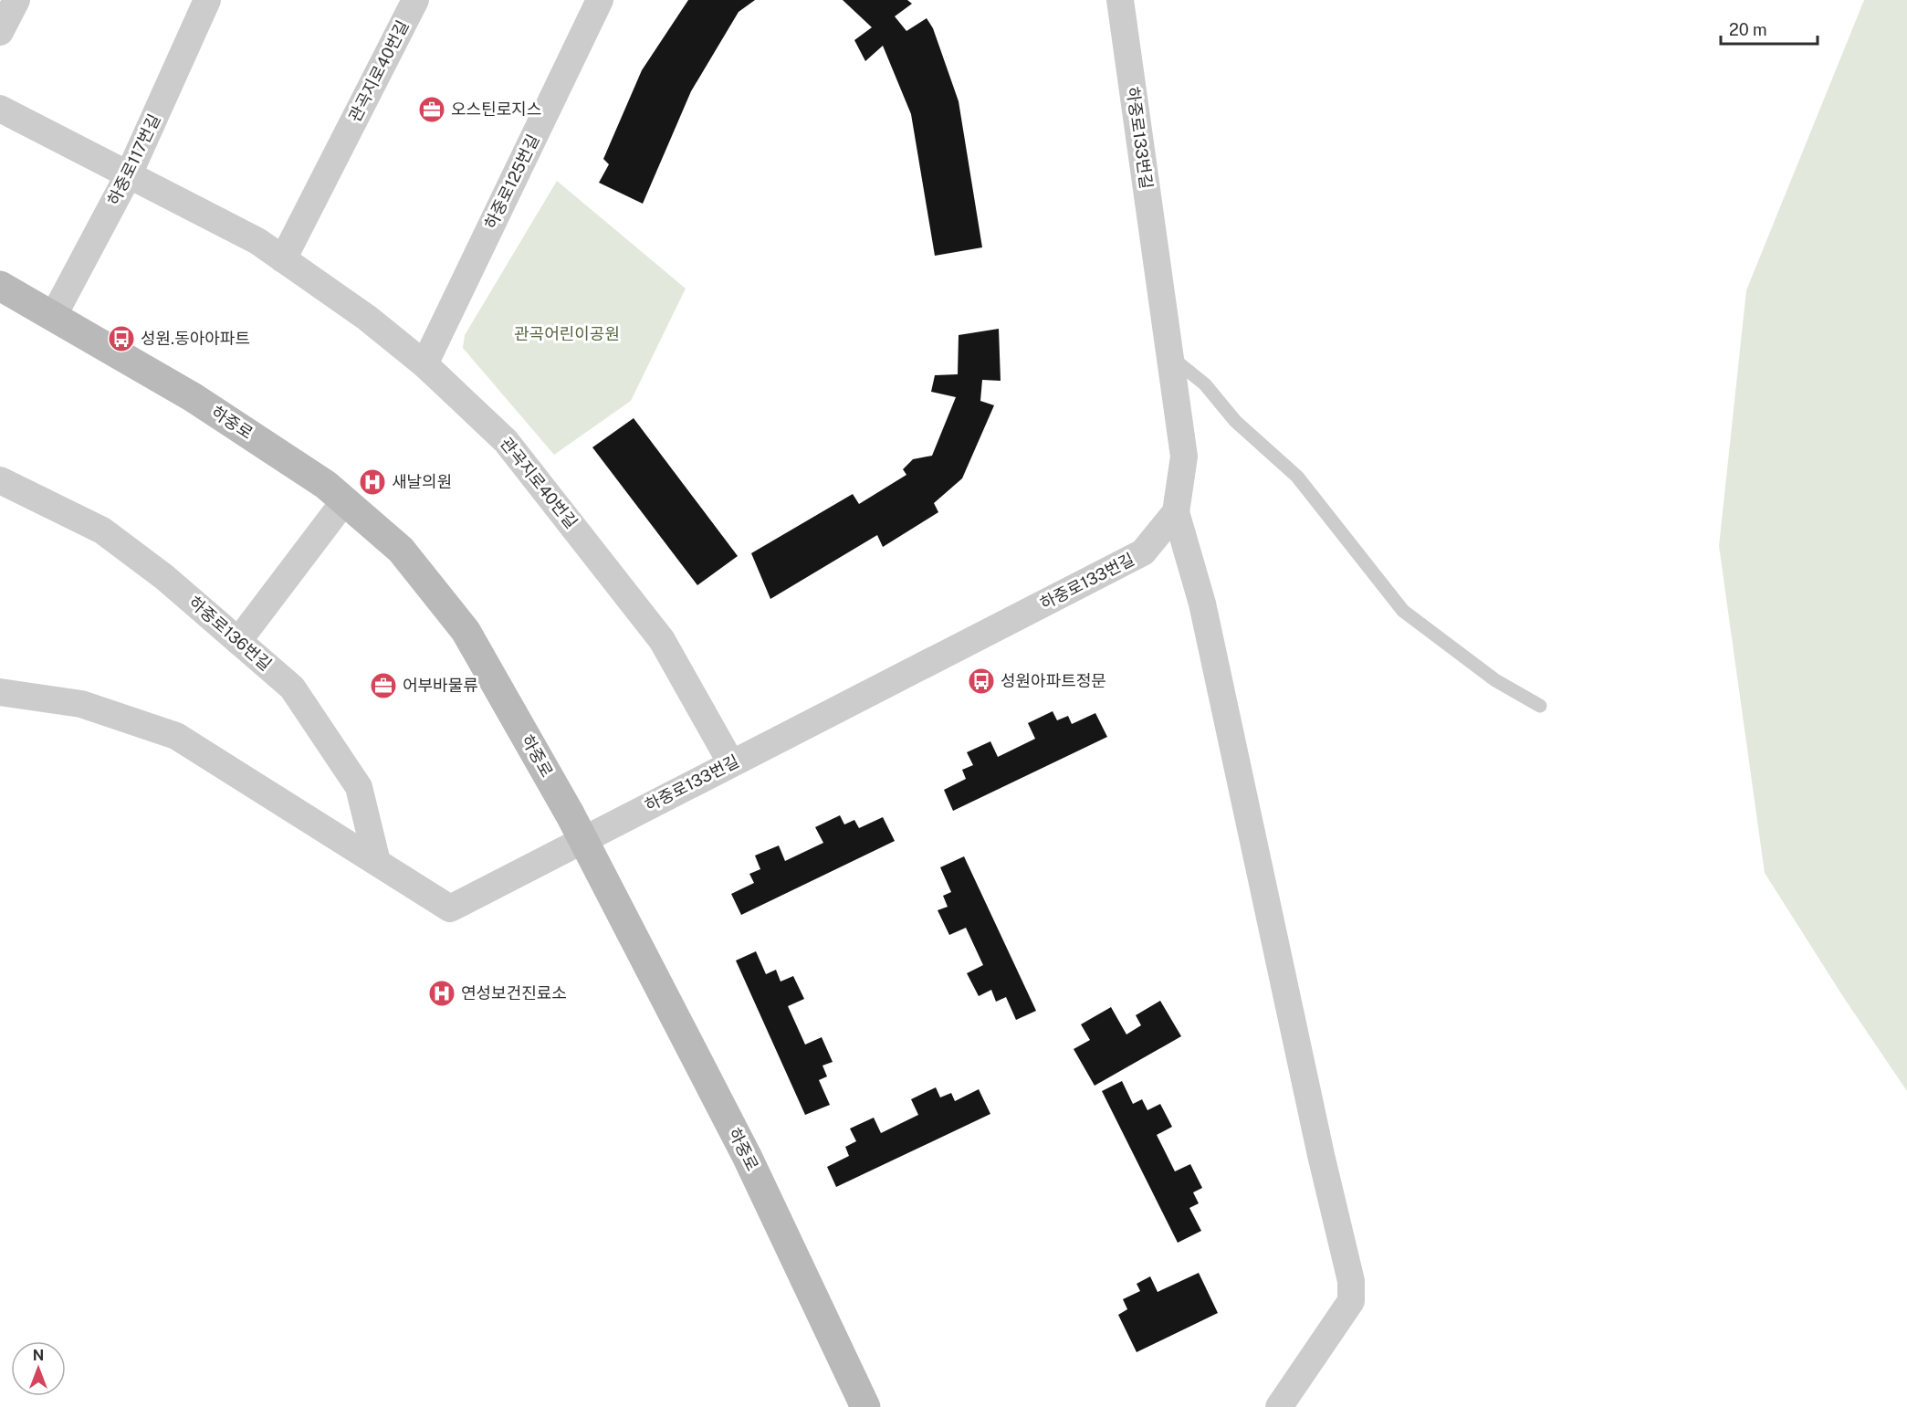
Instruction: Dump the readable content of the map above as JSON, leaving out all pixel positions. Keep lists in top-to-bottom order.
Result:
{
  "streets": {
    "street": [
      "관곡지로40번길",
      "하중로133번길",
      "하중로117번길",
      "하중로125번길",
      "하중로",
      "하중로136번길"
    ]
  },
  "crossings": [
    ["관곡지로40번길", "하중로133번길"],
    ["관곡지로40번길", "하중로117번길"],
    ["관곡지로40번길", "하중로125번길"],
    ["하중로133번길", "하중로"],
    ["하중로117번길", "하중로"]
  ],
  "parks": ["관곡어린이공원"],
  "places": {
    "office": ["오스틴로지스", "어부바물류"],
    "bus stop": ["성원.동아아파트", "성원아파트정문"],
    "hospital": ["새날의원", "연성보건진료소"]
  },
  "scale_bar": "20 m",
  "north": "top"
}
